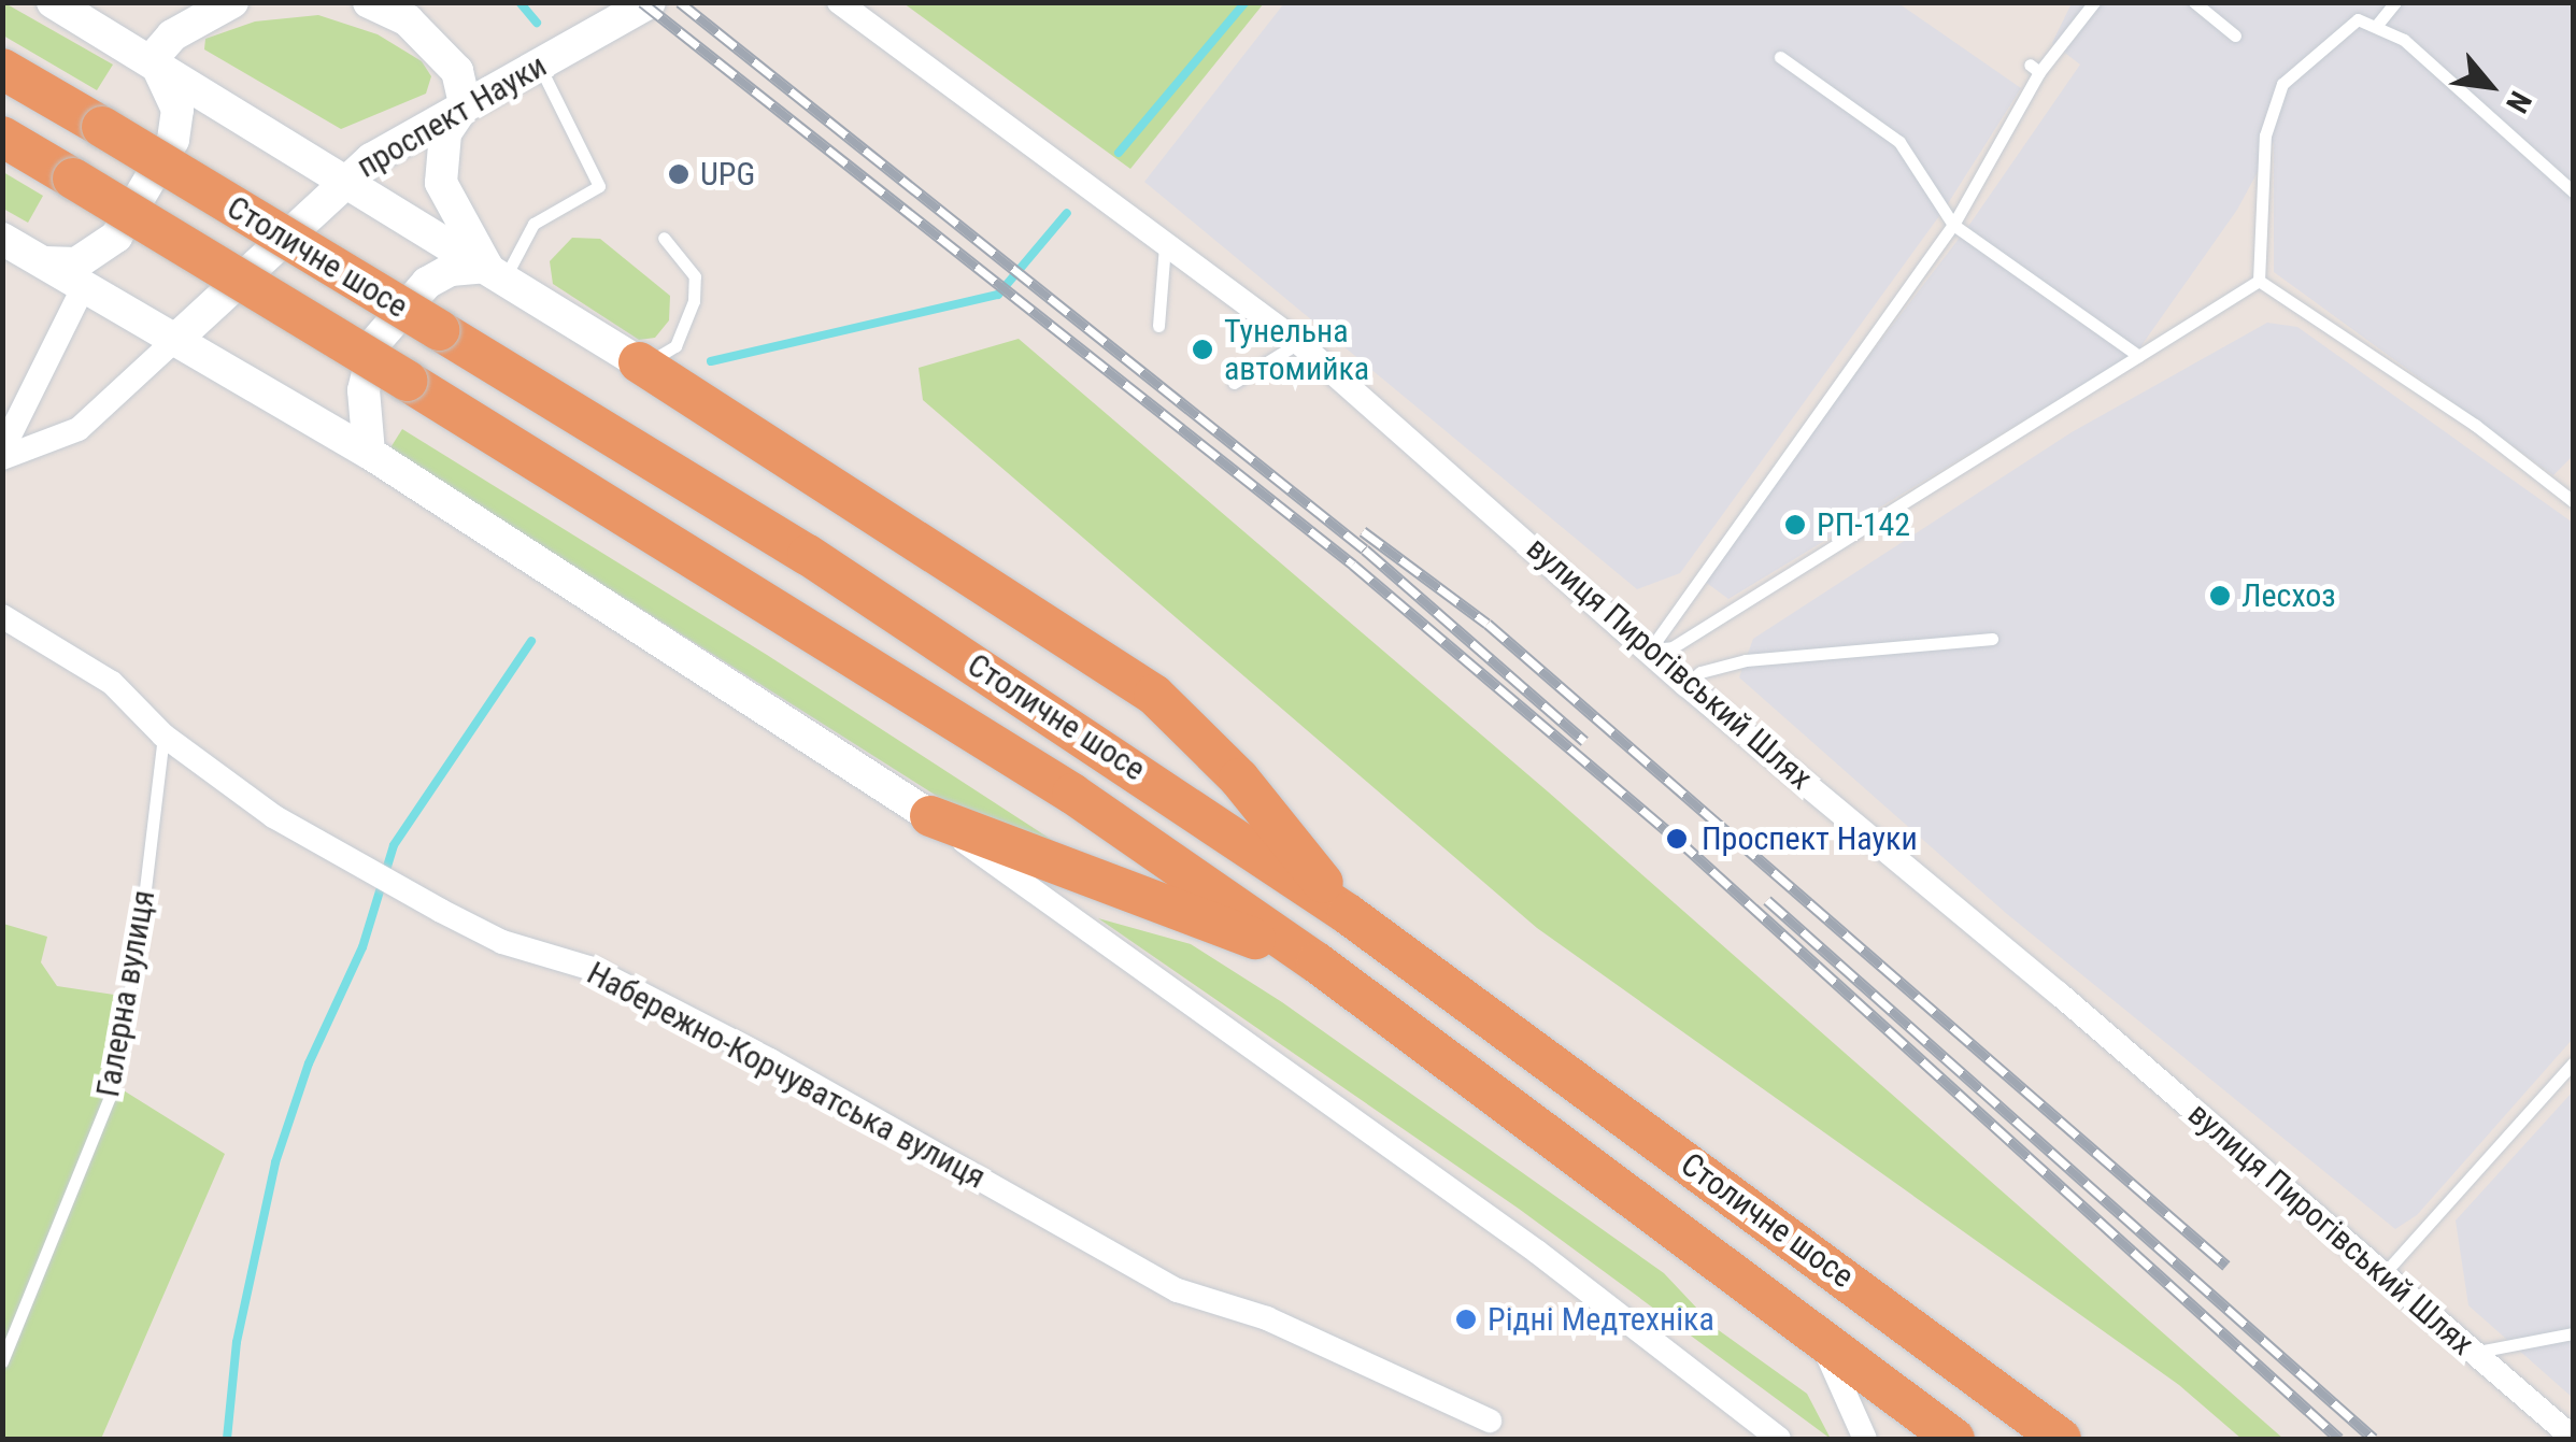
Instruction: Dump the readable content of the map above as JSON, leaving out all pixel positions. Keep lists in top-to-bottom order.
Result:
{
  "streets": {
    "highway": ["Столичне шосе"],
    "main road": ["проспект Науки"],
    "street": ["вулиця Пирогівський Шлях", "Набережно-Корчуватська вулиця"],
    "lane": ["Галерна вулиця"]
  },
  "crossings": [
    ["Галерна вулиця", "Набережно-Корчуватська вулиця"]
  ],
  "places": [
    "UPG",
    "Тунельна автомийка",
    "РП-142",
    "Лесхоз",
    "Проспект Науки",
    "Рідні Медтехніка"
  ],
  "north": "bottom right"
}
